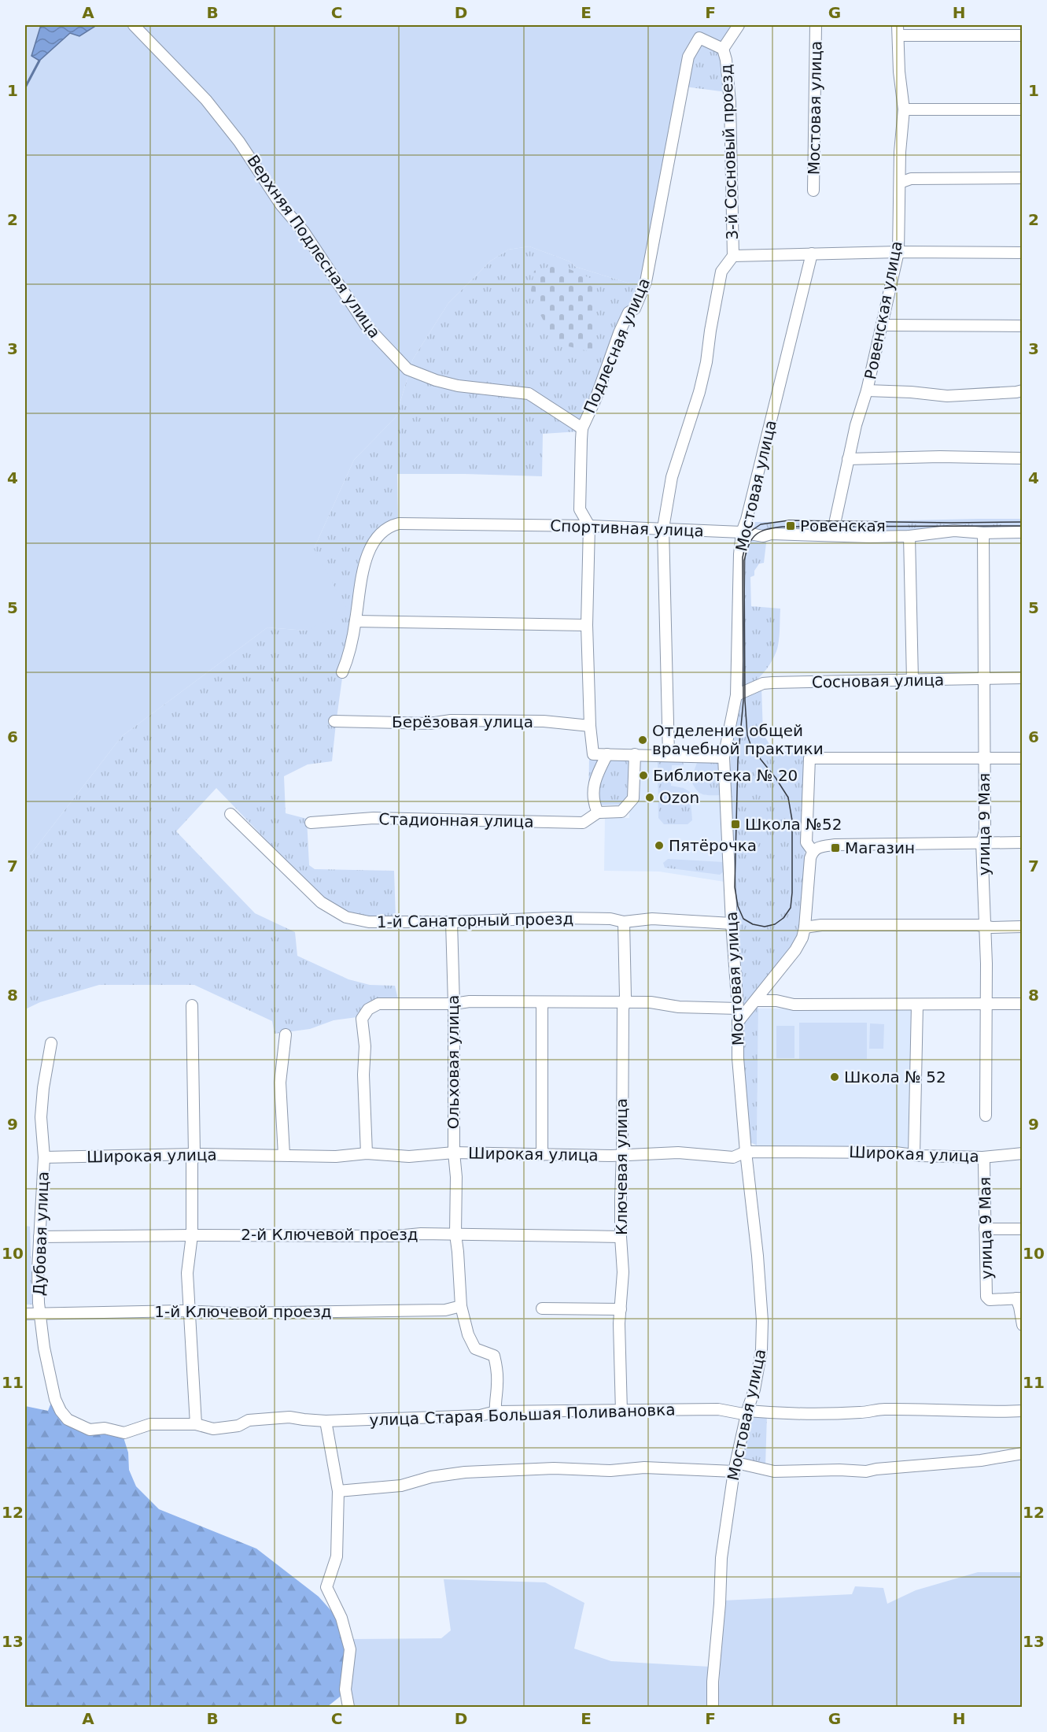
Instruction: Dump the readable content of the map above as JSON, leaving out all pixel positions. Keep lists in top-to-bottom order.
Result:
{
  "streets": {
    "street": [
      "Мостовая улица",
      "3-й Сосновый проезд",
      "Верхняя Подлесная улица",
      "Ровенская улица",
      "Подлесная улица",
      "Спортивная улица",
      "Сосновая улица",
      "Берёзовая улица",
      "Стадионная улица",
      "улица 9 Мая",
      "1-й Санаторный проезд",
      "Ольховая улица",
      "Широкая улица",
      "Ключевая улица",
      "Дубовая улица",
      "2-й Ключевой проезд",
      "1-й Ключевой проезд",
      "улица Старая Большая Поливановка"
    ]
  },
  "crossings": [
    ["Мостовая улица", "Спортивная улица"],
    ["Мостовая улица", "Сосновая улица"],
    ["Мостовая улица", "1-й Санаторный проезд"],
    ["Мостовая улица", "Широкая улица"],
    ["Мостовая улица", "улица Старая Большая Поливановка"],
    ["3-й Сосновый проезд", "Подлесная улица"],
    ["3-й Сосновый проезд", "Спортивная улица"],
    ["Верхняя Подлесная улица", "Подлесная улица"],
    ["Ровенская улица", "Спортивная улица"],
    ["Подлесная улица", "Спортивная улица"],
    ["Подлесная улица", "Берёзовая улица"],
    ["Спортивная улица", "улица 9 Мая"],
    ["Сосновая улица", "улица 9 Мая"],
    ["улица 9 Мая", "Широкая улица"],
    ["1-й Санаторный проезд", "Ольховая улица"],
    ["1-й Санаторный проезд", "Ключевая улица"],
    ["Ольховая улица", "Широкая улица"],
    ["Ольховая улица", "2-й Ключевой проезд"],
    ["Ольховая улица", "1-й Ключевой проезд"],
    ["Ольховая улица", "улица Старая Большая Поливановка"],
    ["Широкая улица", "Ключевая улица"],
    ["Широкая улица", "Дубовая улица"],
    ["Ключевая улица", "2-й Ключевой проезд"],
    ["Ключевая улица", "улица Старая Большая Поливановка"],
    ["Дубовая улица", "2-й Ключевой проезд"],
    ["Дубовая улица", "1-й Ключевой проезд"],
    ["Дубовая улица", "улица Старая Большая Поливановка"]
  ],
  "places": {
    "transit": ["Ровенская", "Школа №52", "Магазин"],
    "other": [
      "Отделение общей врачебной практики",
      "Библиотека № 20",
      "Ozon",
      "Пятёрочка",
      "Школа № 52"
    ]
  },
  "grid": {
    "columns": [
      "A",
      "B",
      "C",
      "D",
      "E",
      "F",
      "G",
      "H"
    ],
    "rows": [
      "1",
      "2",
      "3",
      "4",
      "5",
      "6",
      "7",
      "8",
      "9",
      "10",
      "11",
      "12",
      "13"
    ]
  }
}
